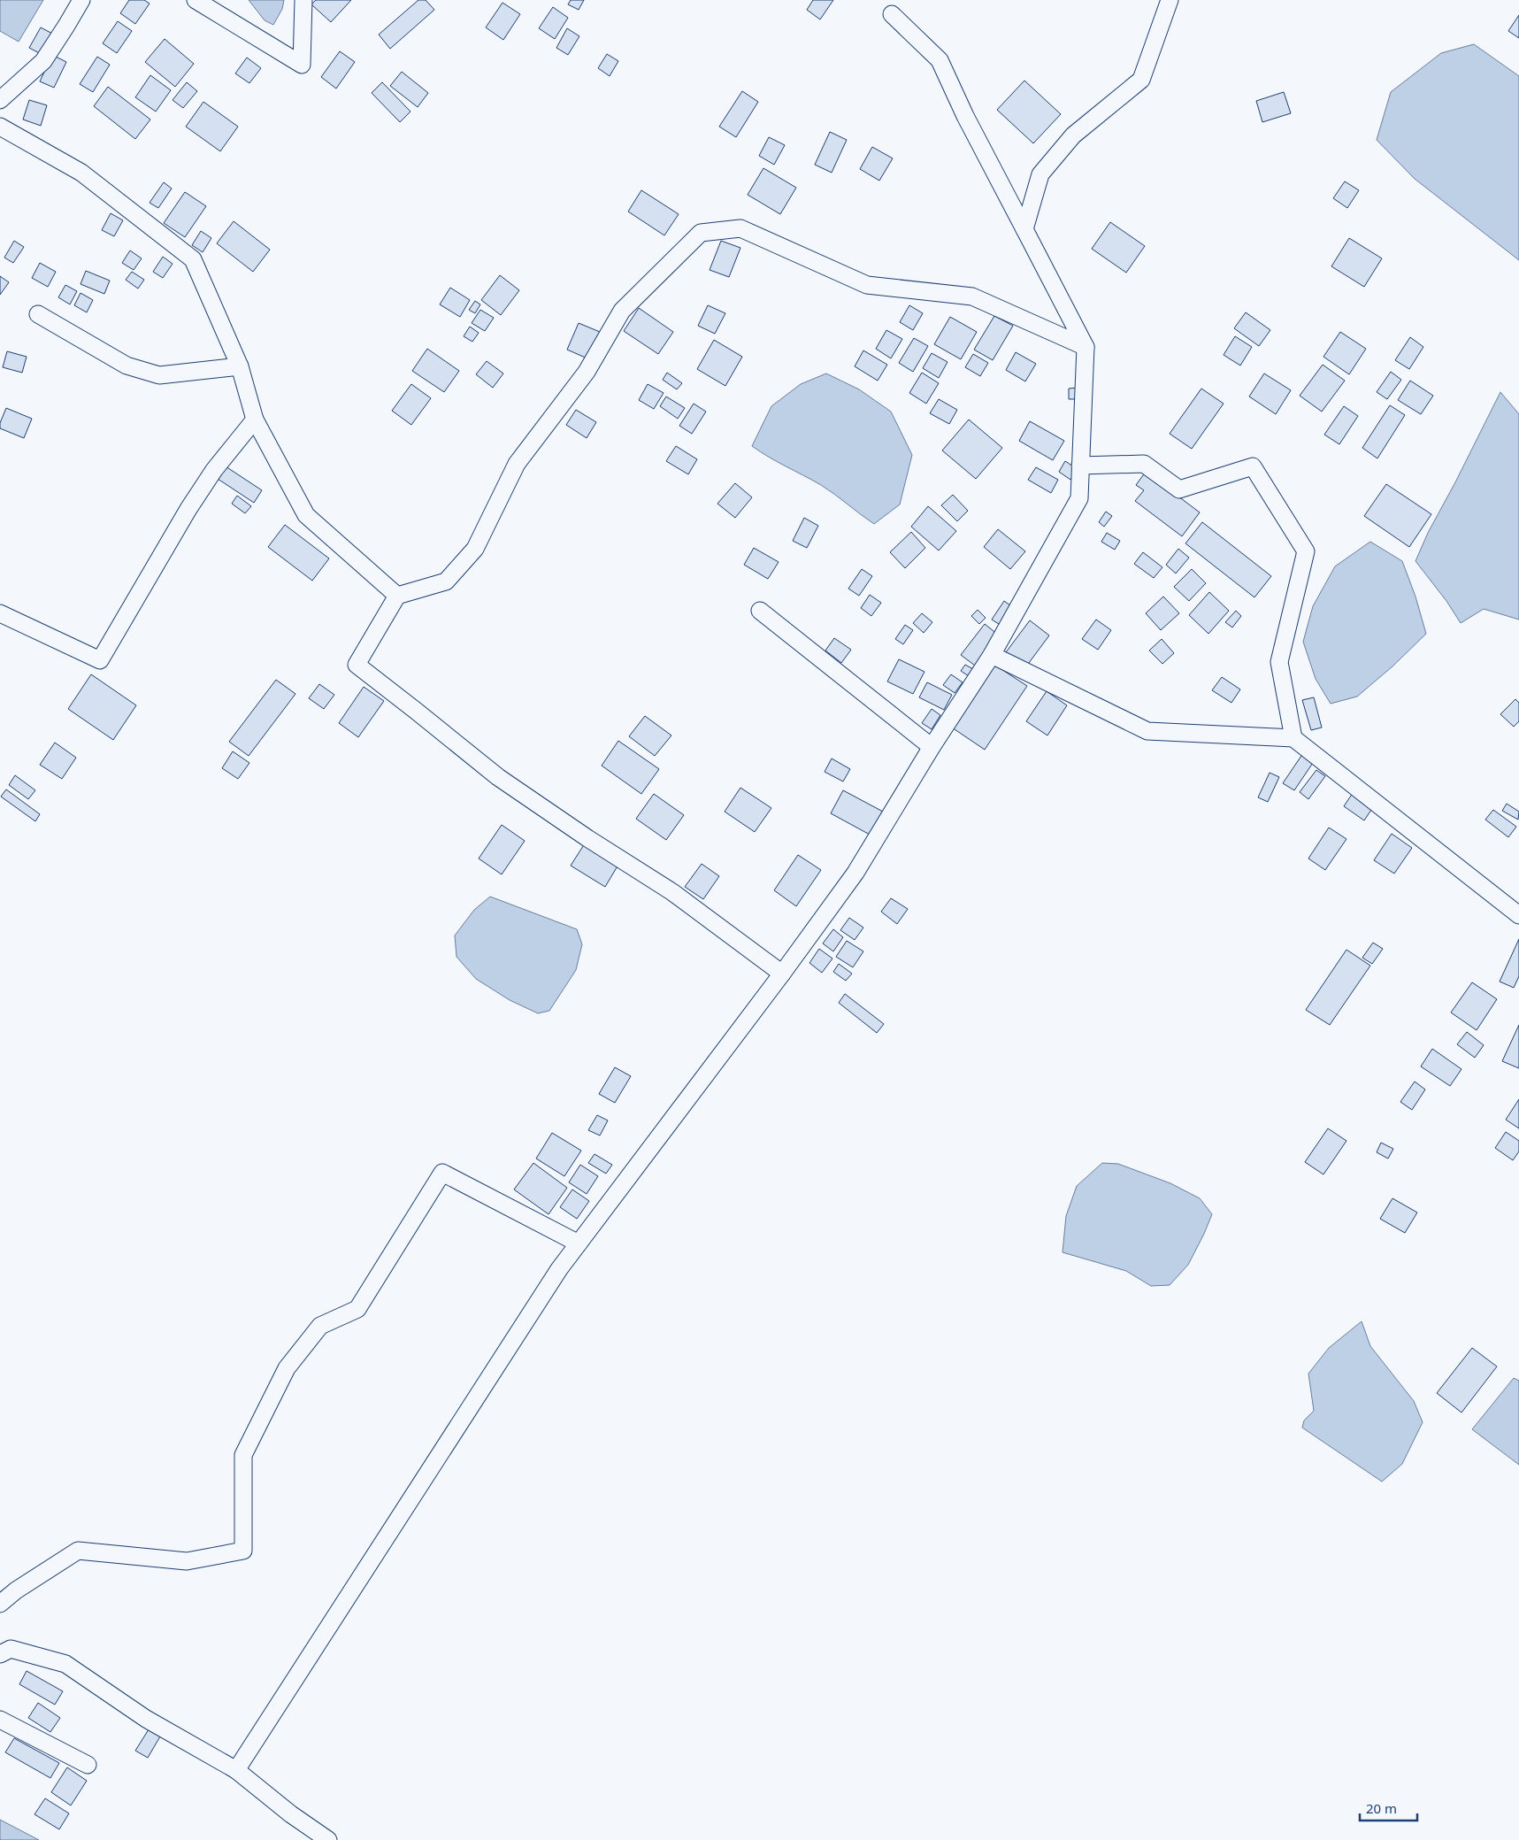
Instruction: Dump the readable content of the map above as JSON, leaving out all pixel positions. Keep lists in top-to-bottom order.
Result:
{
  "scale_bar": "20 m"
}
